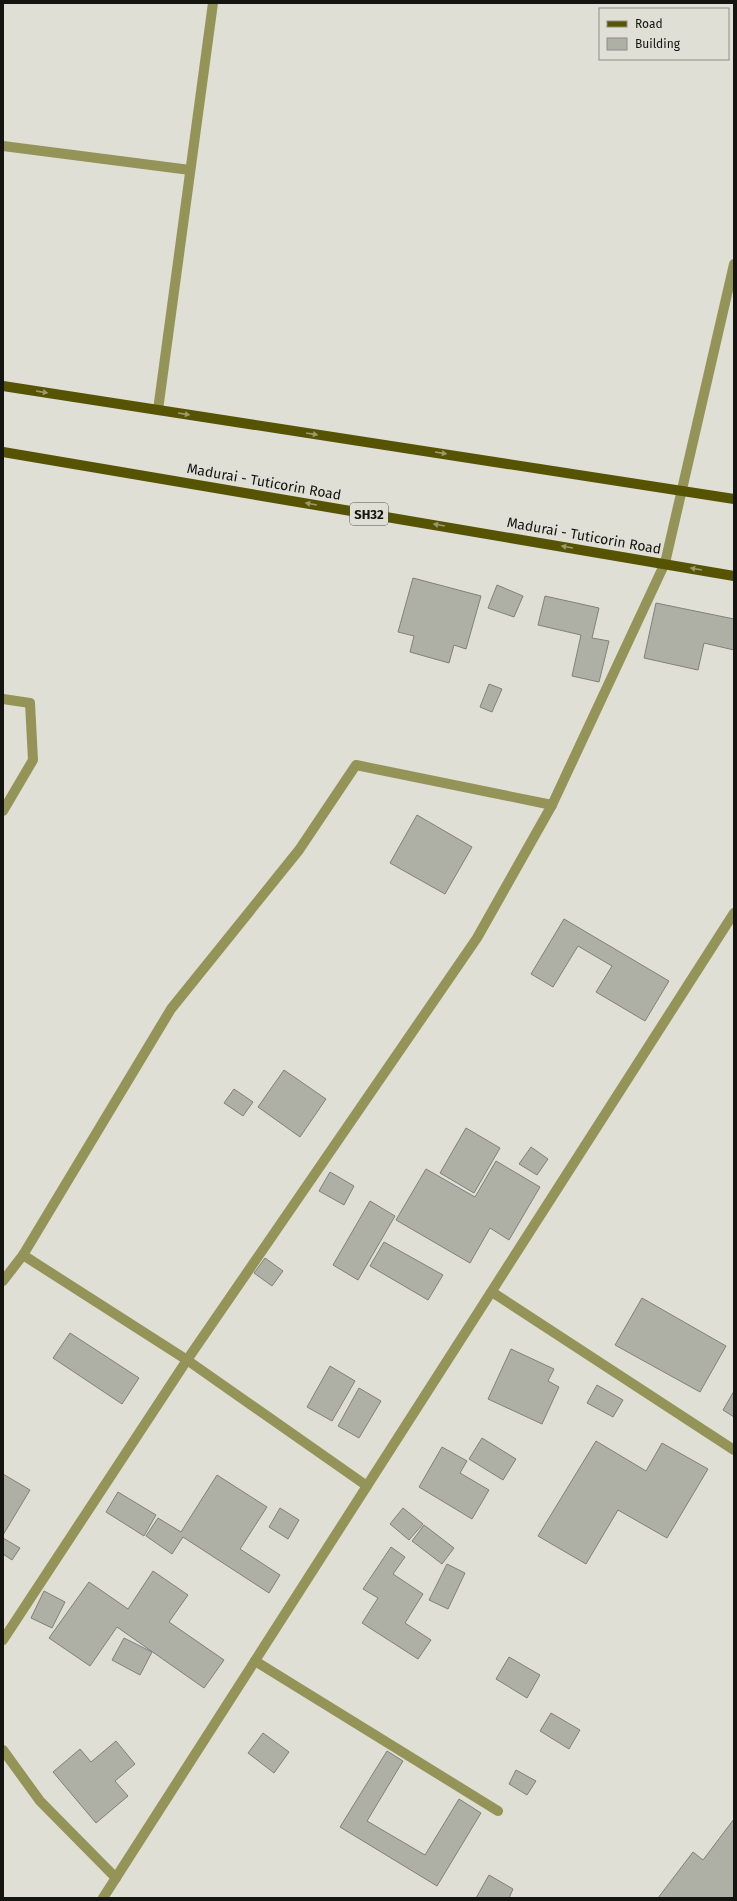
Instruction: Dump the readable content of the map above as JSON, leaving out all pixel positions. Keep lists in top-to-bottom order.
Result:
{
  "streets": {
    "main road": ["Madurai - Tuticorin Road", "SH32"]
  },
  "legend": ["Road", "Building"]
}
